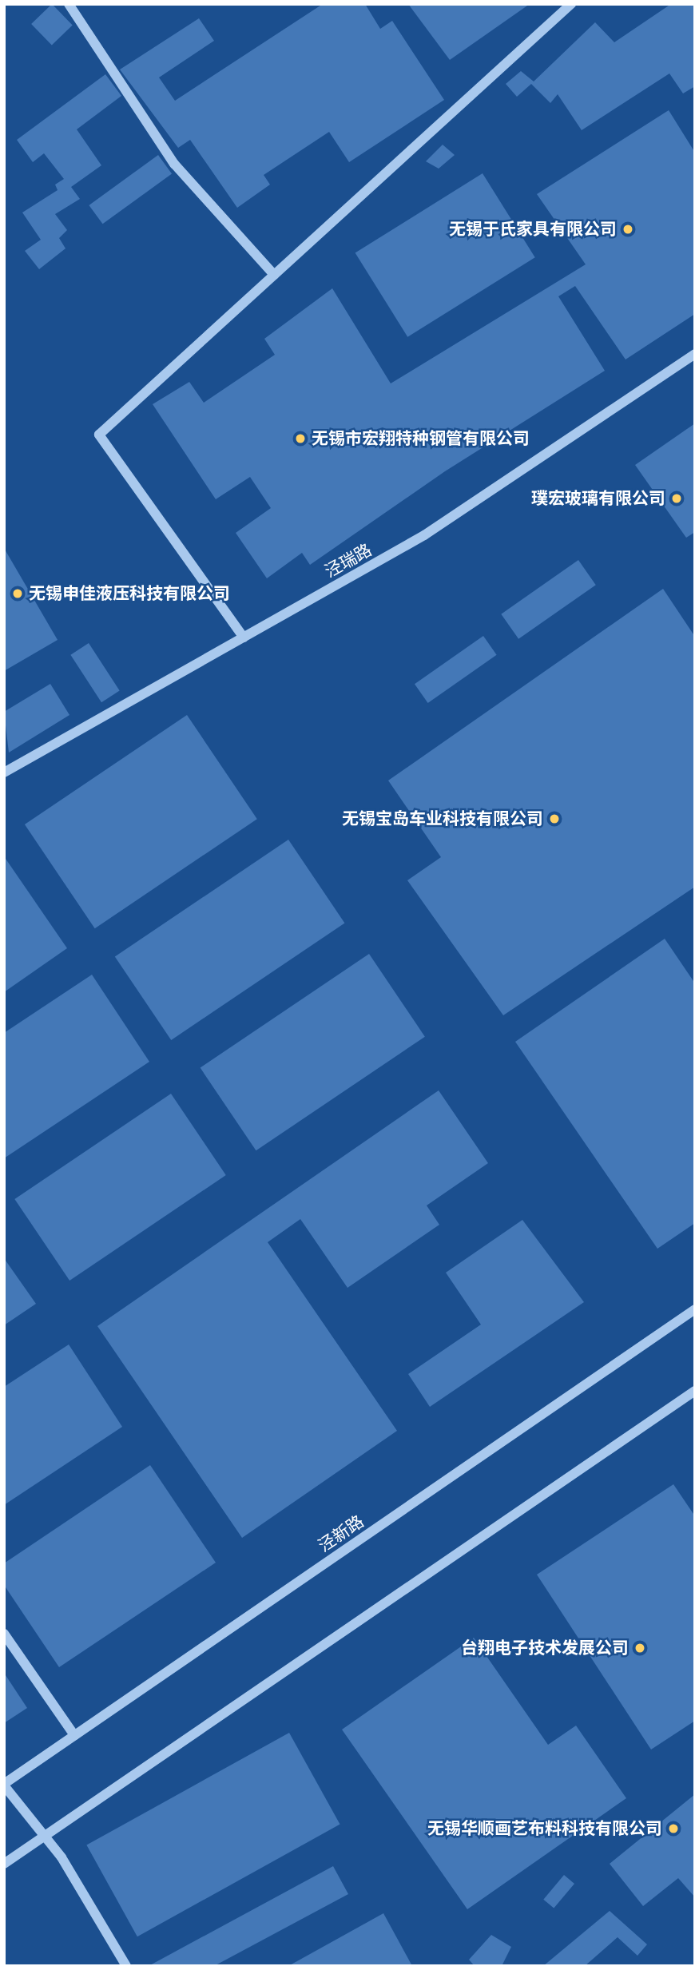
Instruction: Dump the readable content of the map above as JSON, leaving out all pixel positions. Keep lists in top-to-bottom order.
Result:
{
  "streets": {
    "street": ["泾瑞路", "泾新路"]
  },
  "places": [
    "无锡于氏家具有限公司",
    "无锡市宏翔特种钢管有限公司",
    "璞宏玻璃有限公司",
    "无锡申佳液压科技有限公司",
    "无锡宝岛车业科技有限公司",
    "台翔电子技术发展公司",
    "无锡华顺画艺布料科技有限公司"
  ]
}
